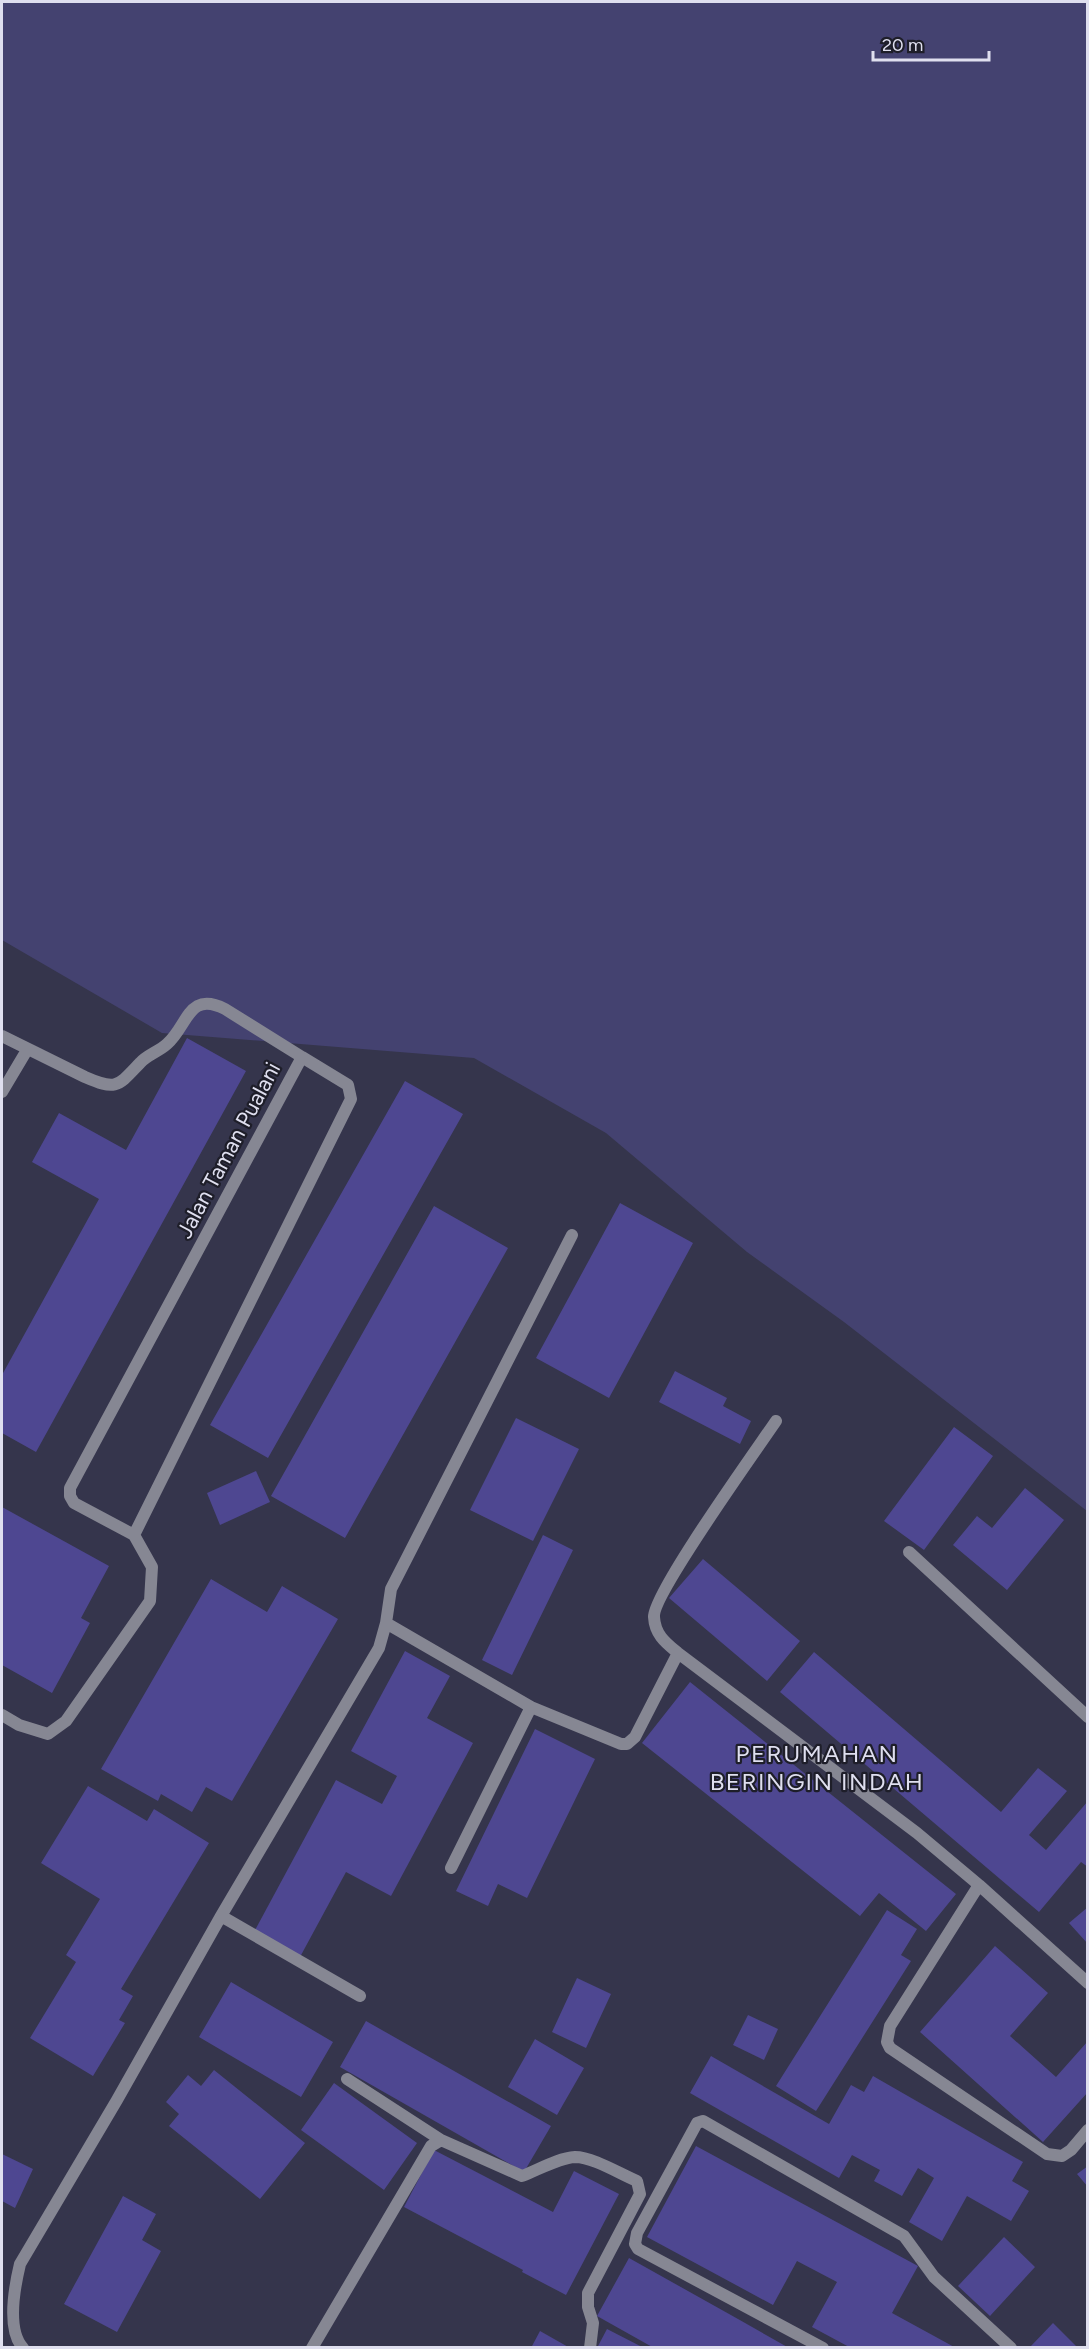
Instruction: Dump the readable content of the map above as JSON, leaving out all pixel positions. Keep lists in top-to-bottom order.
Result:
{
  "streets": {
    "street": ["Jalan Taman Pualani"]
  },
  "districts": ["PERUMAHAN BERINGIN INDAH"],
  "scale_bar": "20 m"
}
